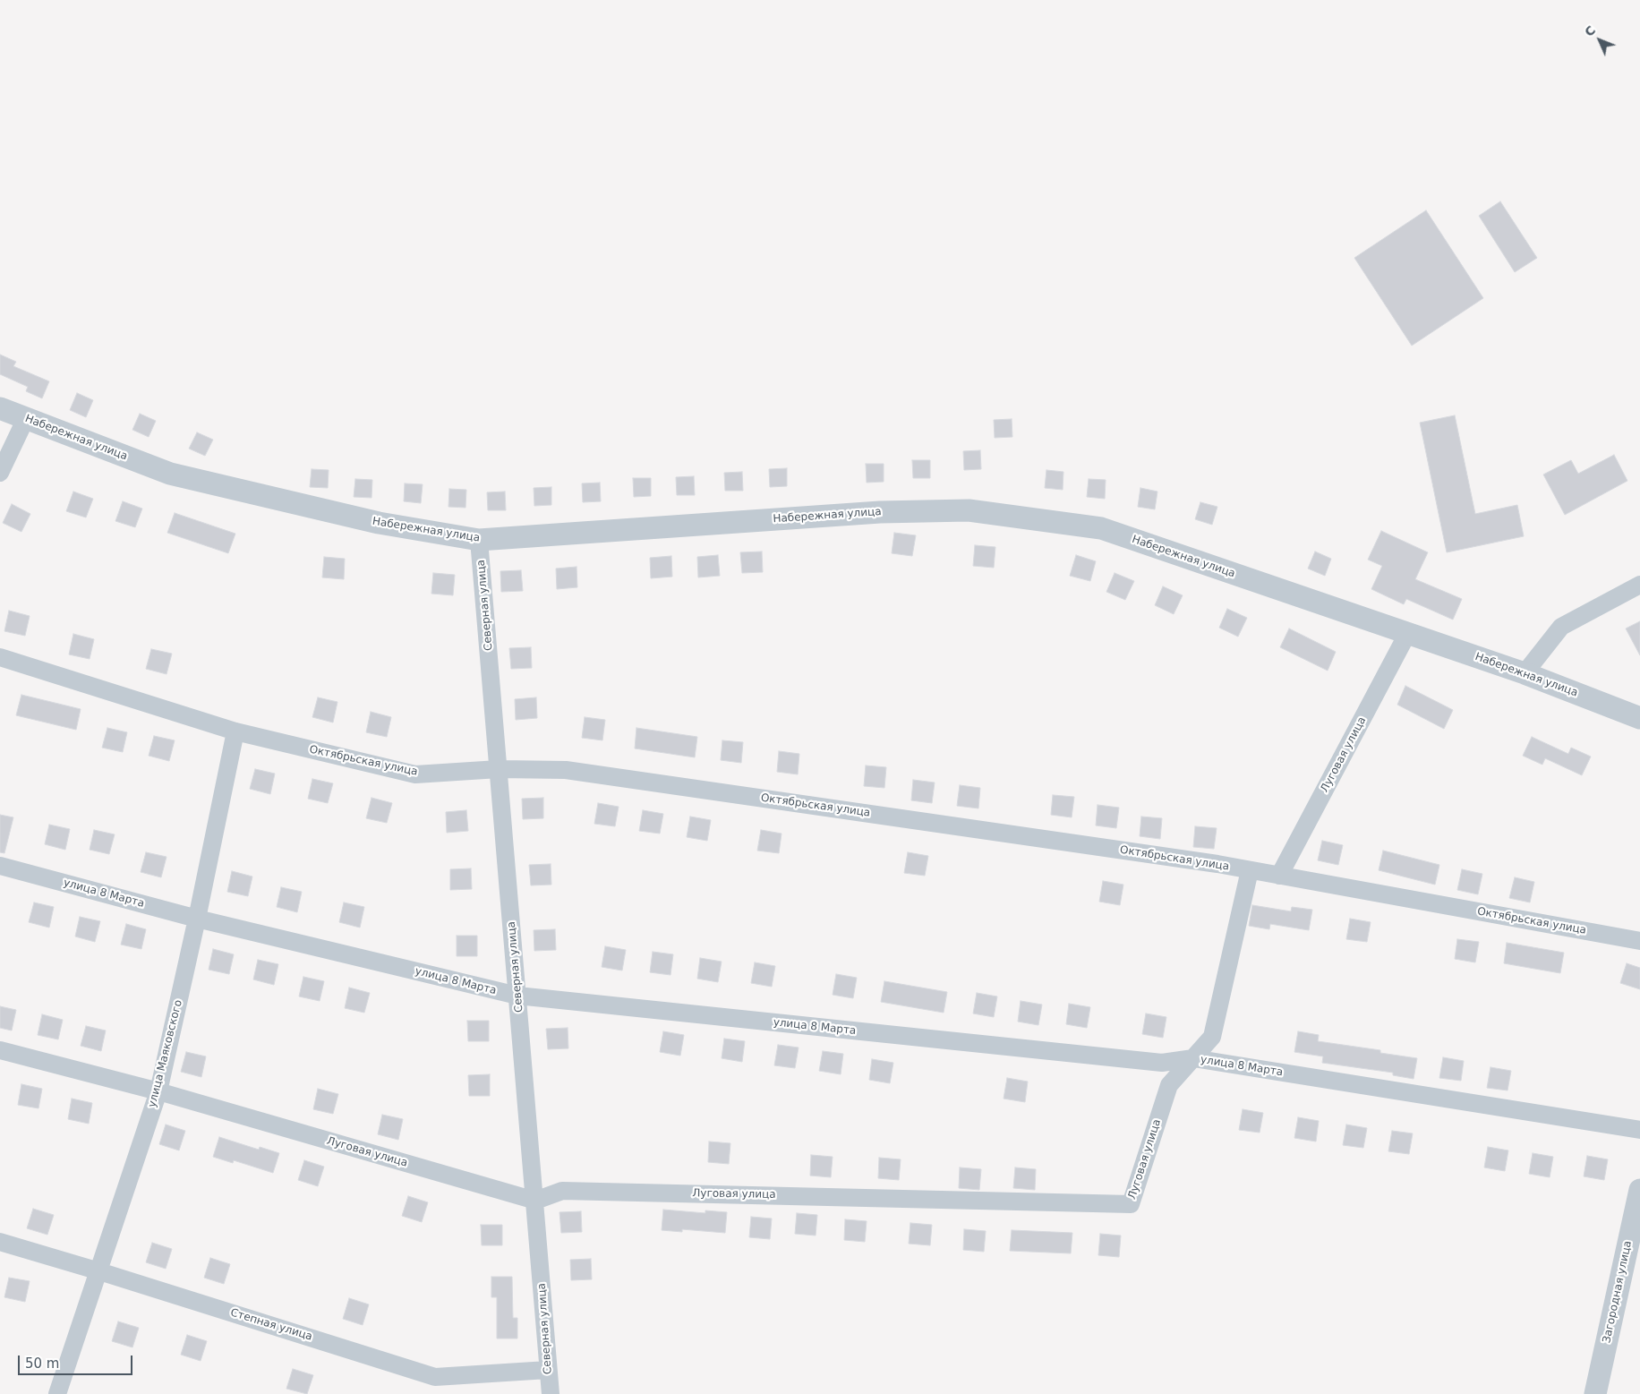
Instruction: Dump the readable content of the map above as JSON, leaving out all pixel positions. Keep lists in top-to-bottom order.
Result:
{
  "streets": {
    "street": [
      "Набережная улица",
      "Северная улица",
      "Луговая улица",
      "Октябрьская улица",
      "улица 8 Марта",
      "улица Маяковского",
      "Загородная улица",
      "Степная улица"
    ]
  },
  "crossings": [
    ["Набережная улица", "Северная улица"],
    ["Набережная улица", "Луговая улица"],
    ["Северная улица", "Луговая улица"],
    ["Северная улица", "Октябрьская улица"],
    ["Северная улица", "улица 8 Марта"],
    ["Северная улица", "Степная улица"],
    ["Луговая улица", "Октябрьская улица"],
    ["Луговая улица", "улица 8 Марта"],
    ["Луговая улица", "улица Маяковского"],
    ["Октябрьская улица", "улица Маяковского"],
    ["улица 8 Марта", "улица Маяковского"],
    ["улица Маяковского", "Степная улица"]
  ],
  "scale_bar": "50 m",
  "north": "top left"
}
